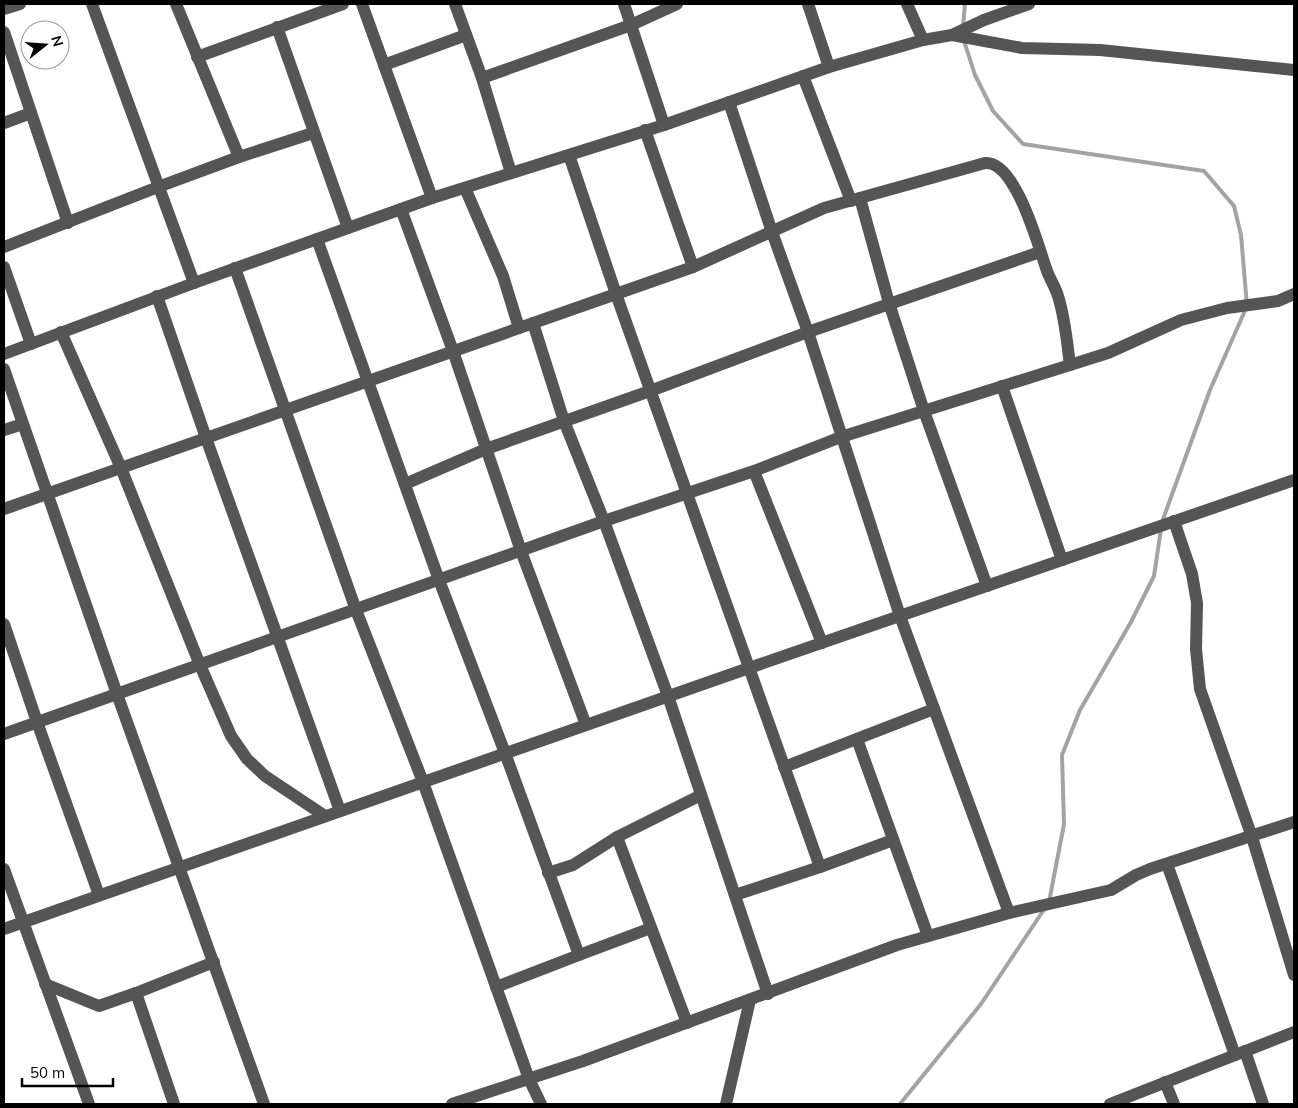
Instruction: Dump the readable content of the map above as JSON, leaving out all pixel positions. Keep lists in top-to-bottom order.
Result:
{
  "scale_bar": "50 m",
  "north": "right"
}
